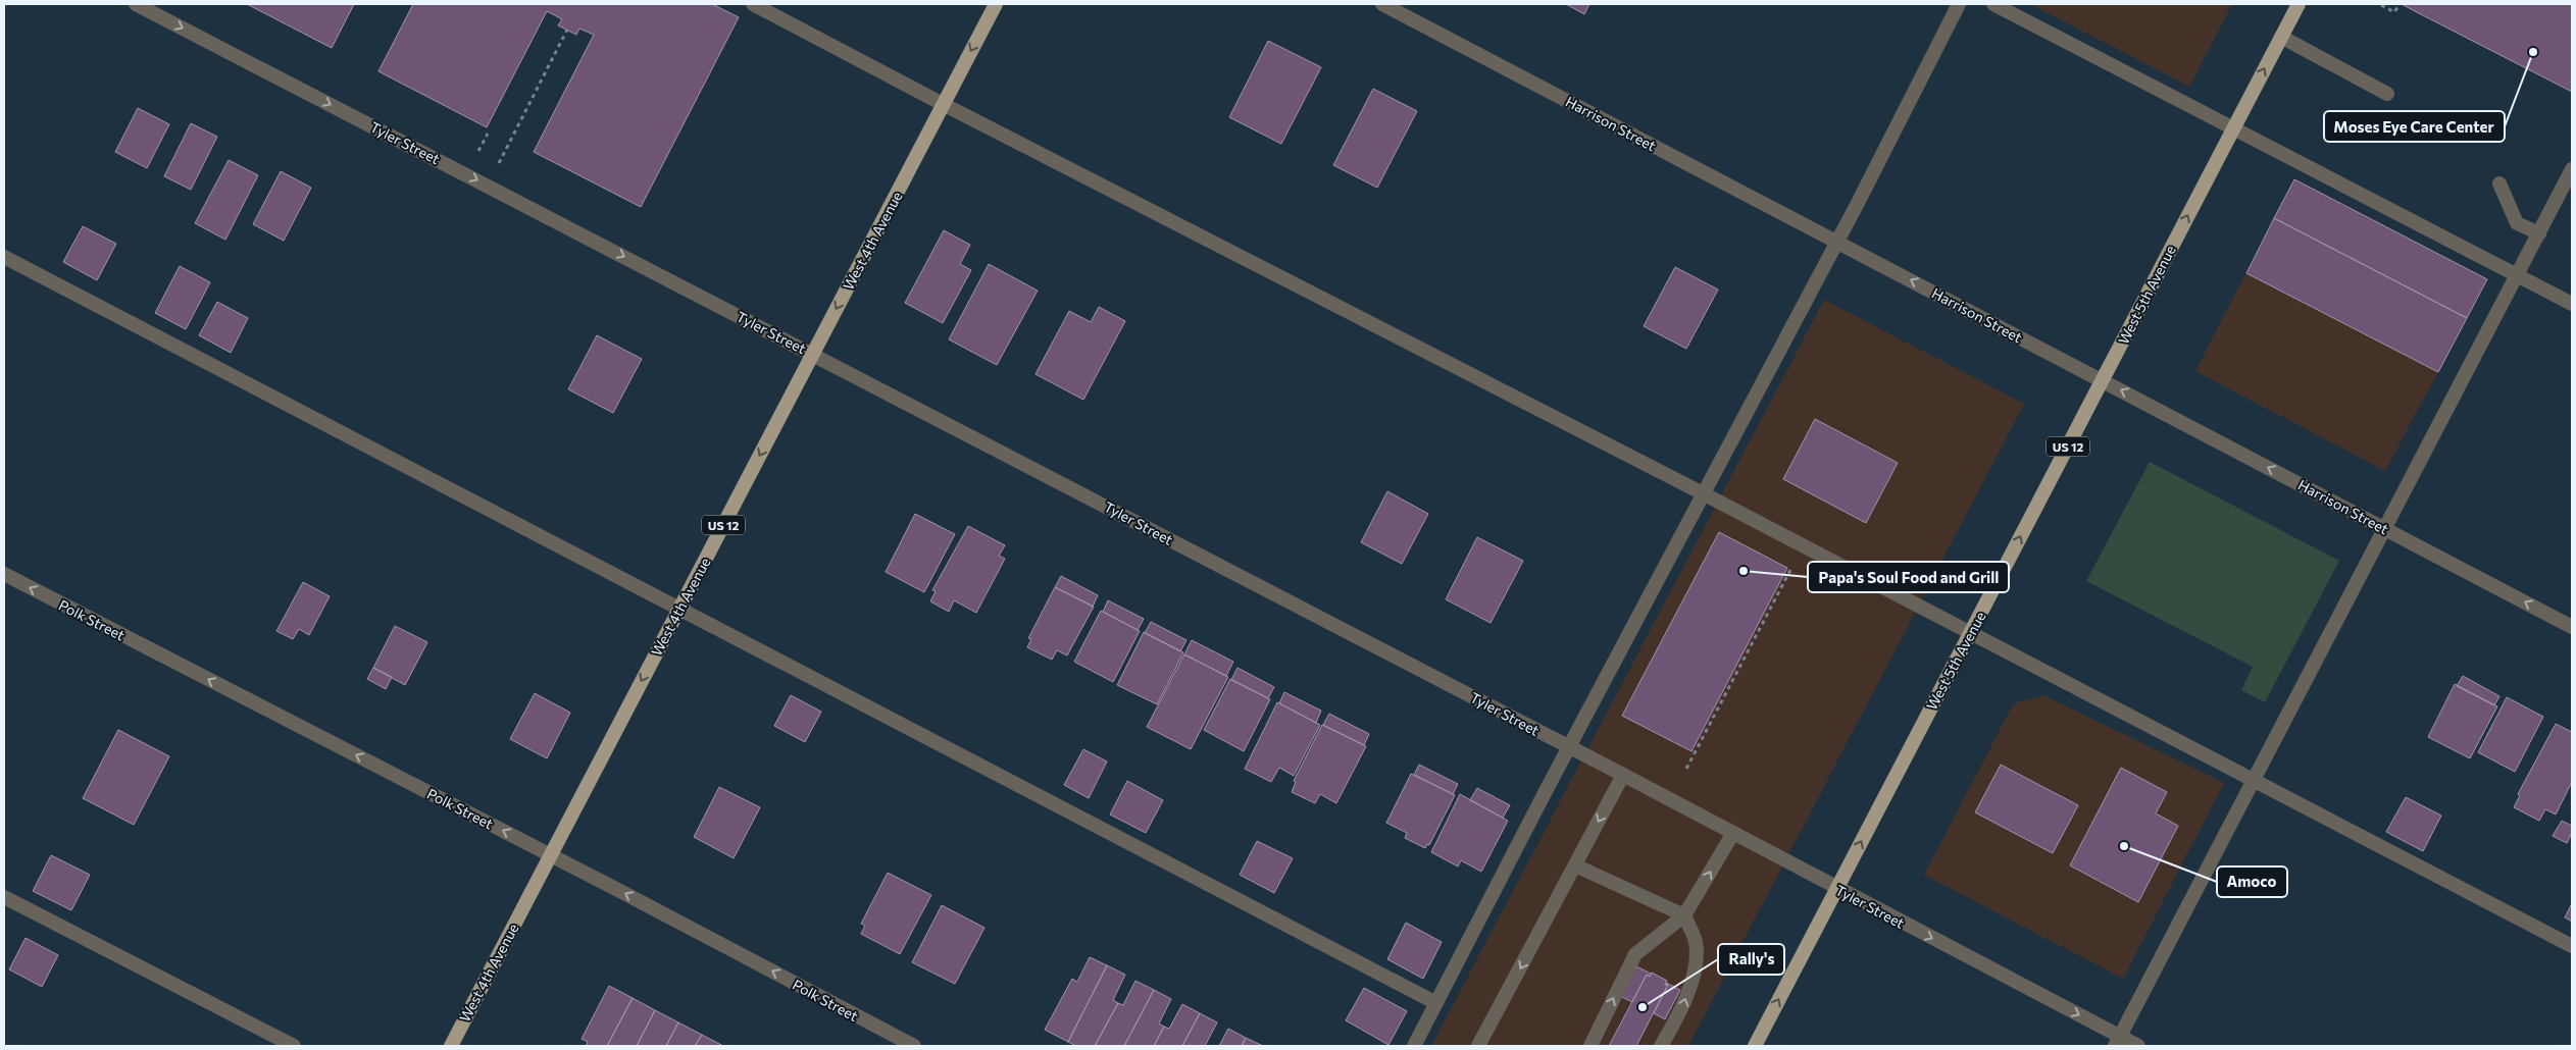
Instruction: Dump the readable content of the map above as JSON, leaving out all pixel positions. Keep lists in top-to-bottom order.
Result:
{
  "streets": {
    "main road": ["West 4th Avenue", "West 5th Avenue", "US 12"],
    "street": ["Harrison Street", "Tyler Street", "Polk Street"]
  },
  "crossings": [
    ["Harrison Street", "West 5th Avenue"],
    ["Tyler Street", "West 4th Avenue"],
    ["Tyler Street", "West 5th Avenue"],
    ["West 4th Avenue", "Polk Street"]
  ],
  "one_way": [
    "Harrison Street",
    "Tyler Street",
    "West 4th Avenue",
    "West 5th Avenue",
    "Polk Street"
  ],
  "places": [
    "Moses Eye Care Center",
    "Papa's Soul Food and Grill",
    "Amoco",
    "Rally's"
  ]
}
